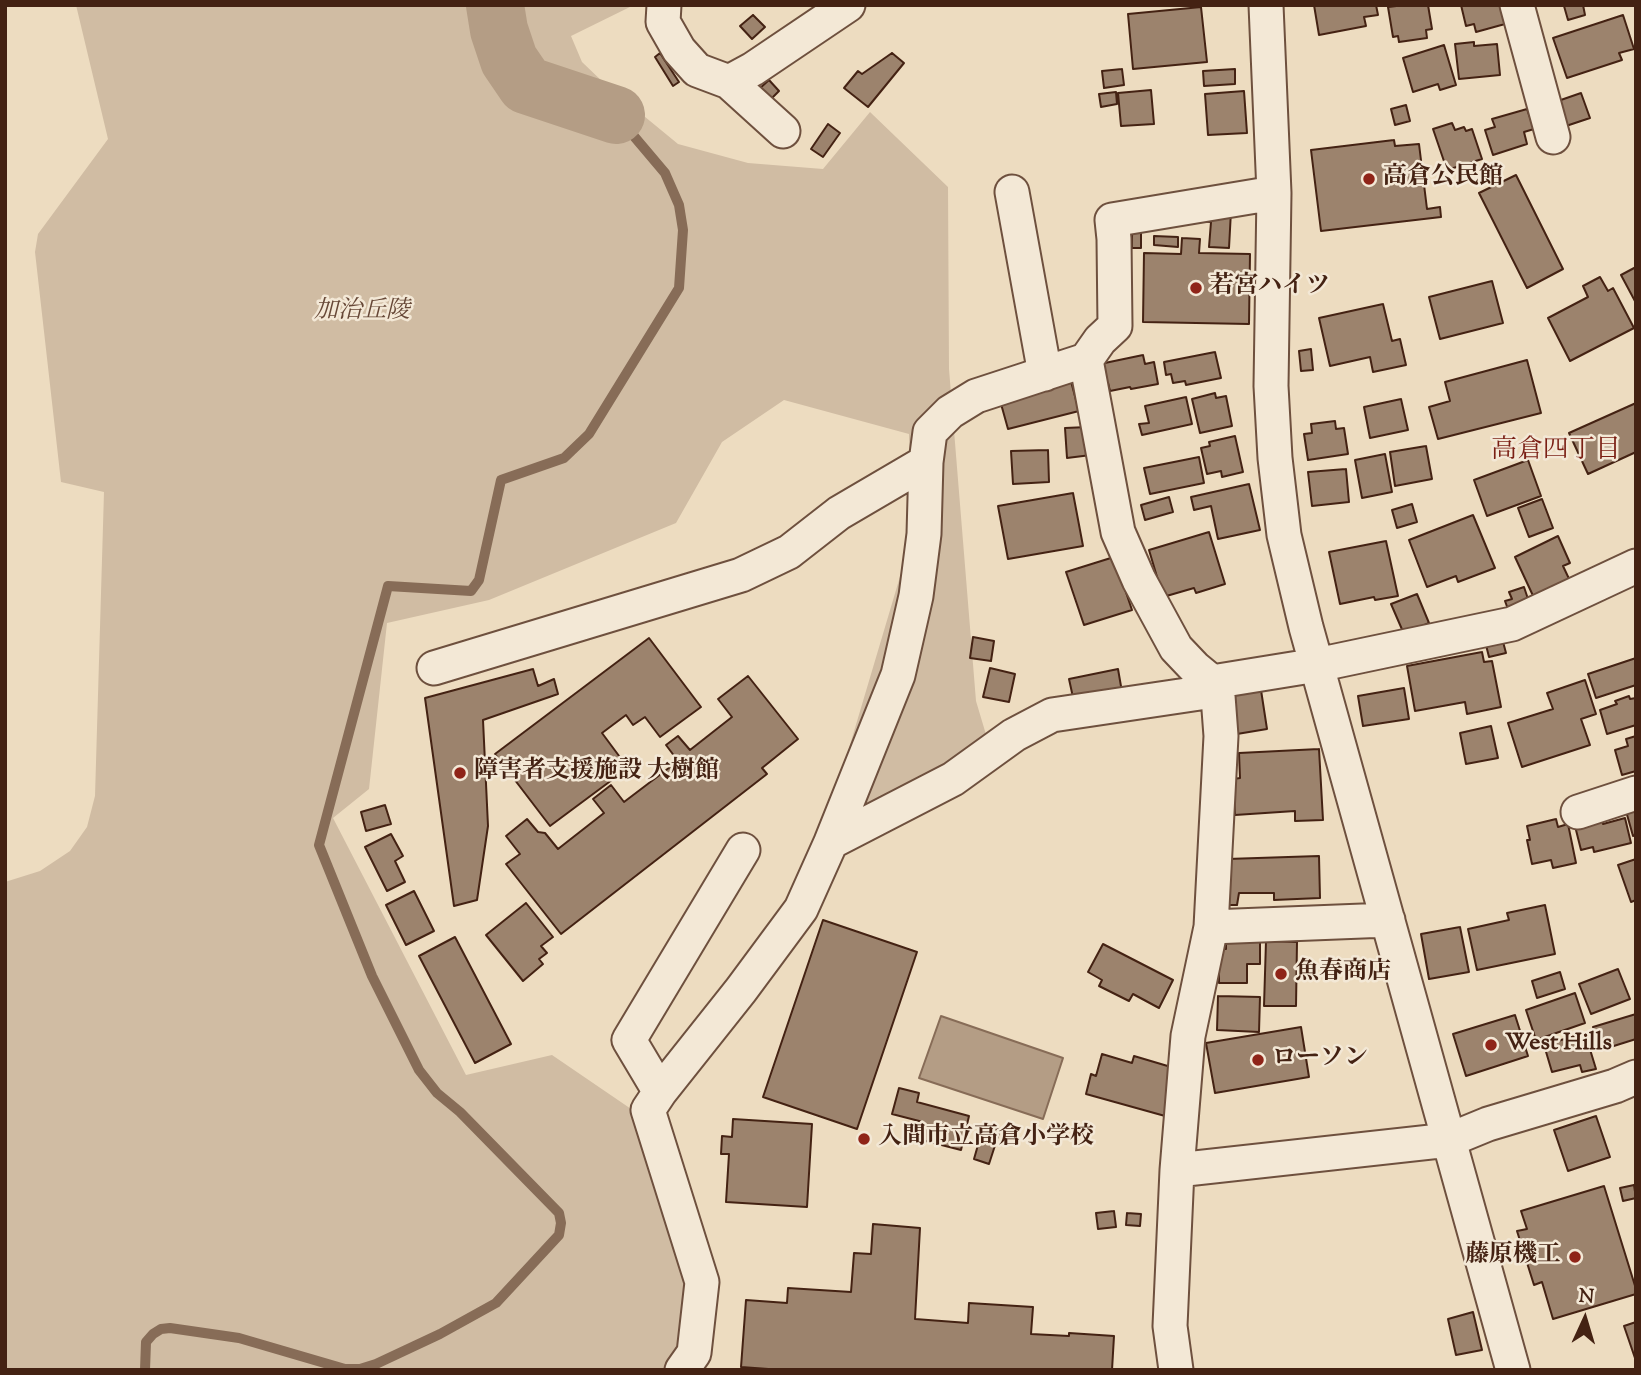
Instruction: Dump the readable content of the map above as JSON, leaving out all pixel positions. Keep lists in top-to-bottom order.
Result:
{
  "districts": ["高倉四丁目"],
  "parks": ["加治丘陵"],
  "places": [
    "高倉公民館",
    "若宮ハイツ",
    "障害者支援施設 大樹館",
    "魚春商店",
    "West Hills",
    "ローソン",
    "入間市立高倉小学校",
    "藤原機工"
  ],
  "north": "top"
}
